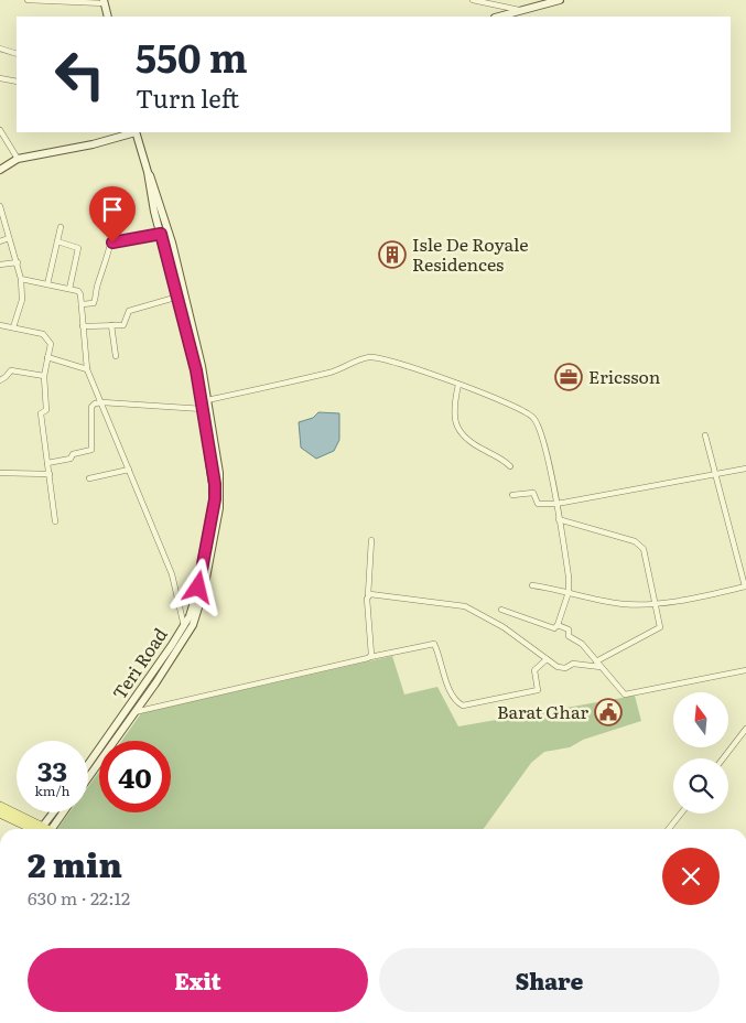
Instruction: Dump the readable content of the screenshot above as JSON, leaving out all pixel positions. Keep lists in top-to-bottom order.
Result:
{
  "streets": {
    "street": ["Teri Road"]
  },
  "places": {
    "building": ["Isle De Royale Residences"],
    "office": ["Ericsson"],
    "public building": ["Barat Ghar"]
  },
  "north": "top",
  "page": {
    "turn": ["550 m", "Turn left"],
    "speed": "33 km/h",
    "limit": "40",
    "heading": ["2 min", "630 m · 22:12"],
    "buttons": ["Exit", "Share"]
  }
}
